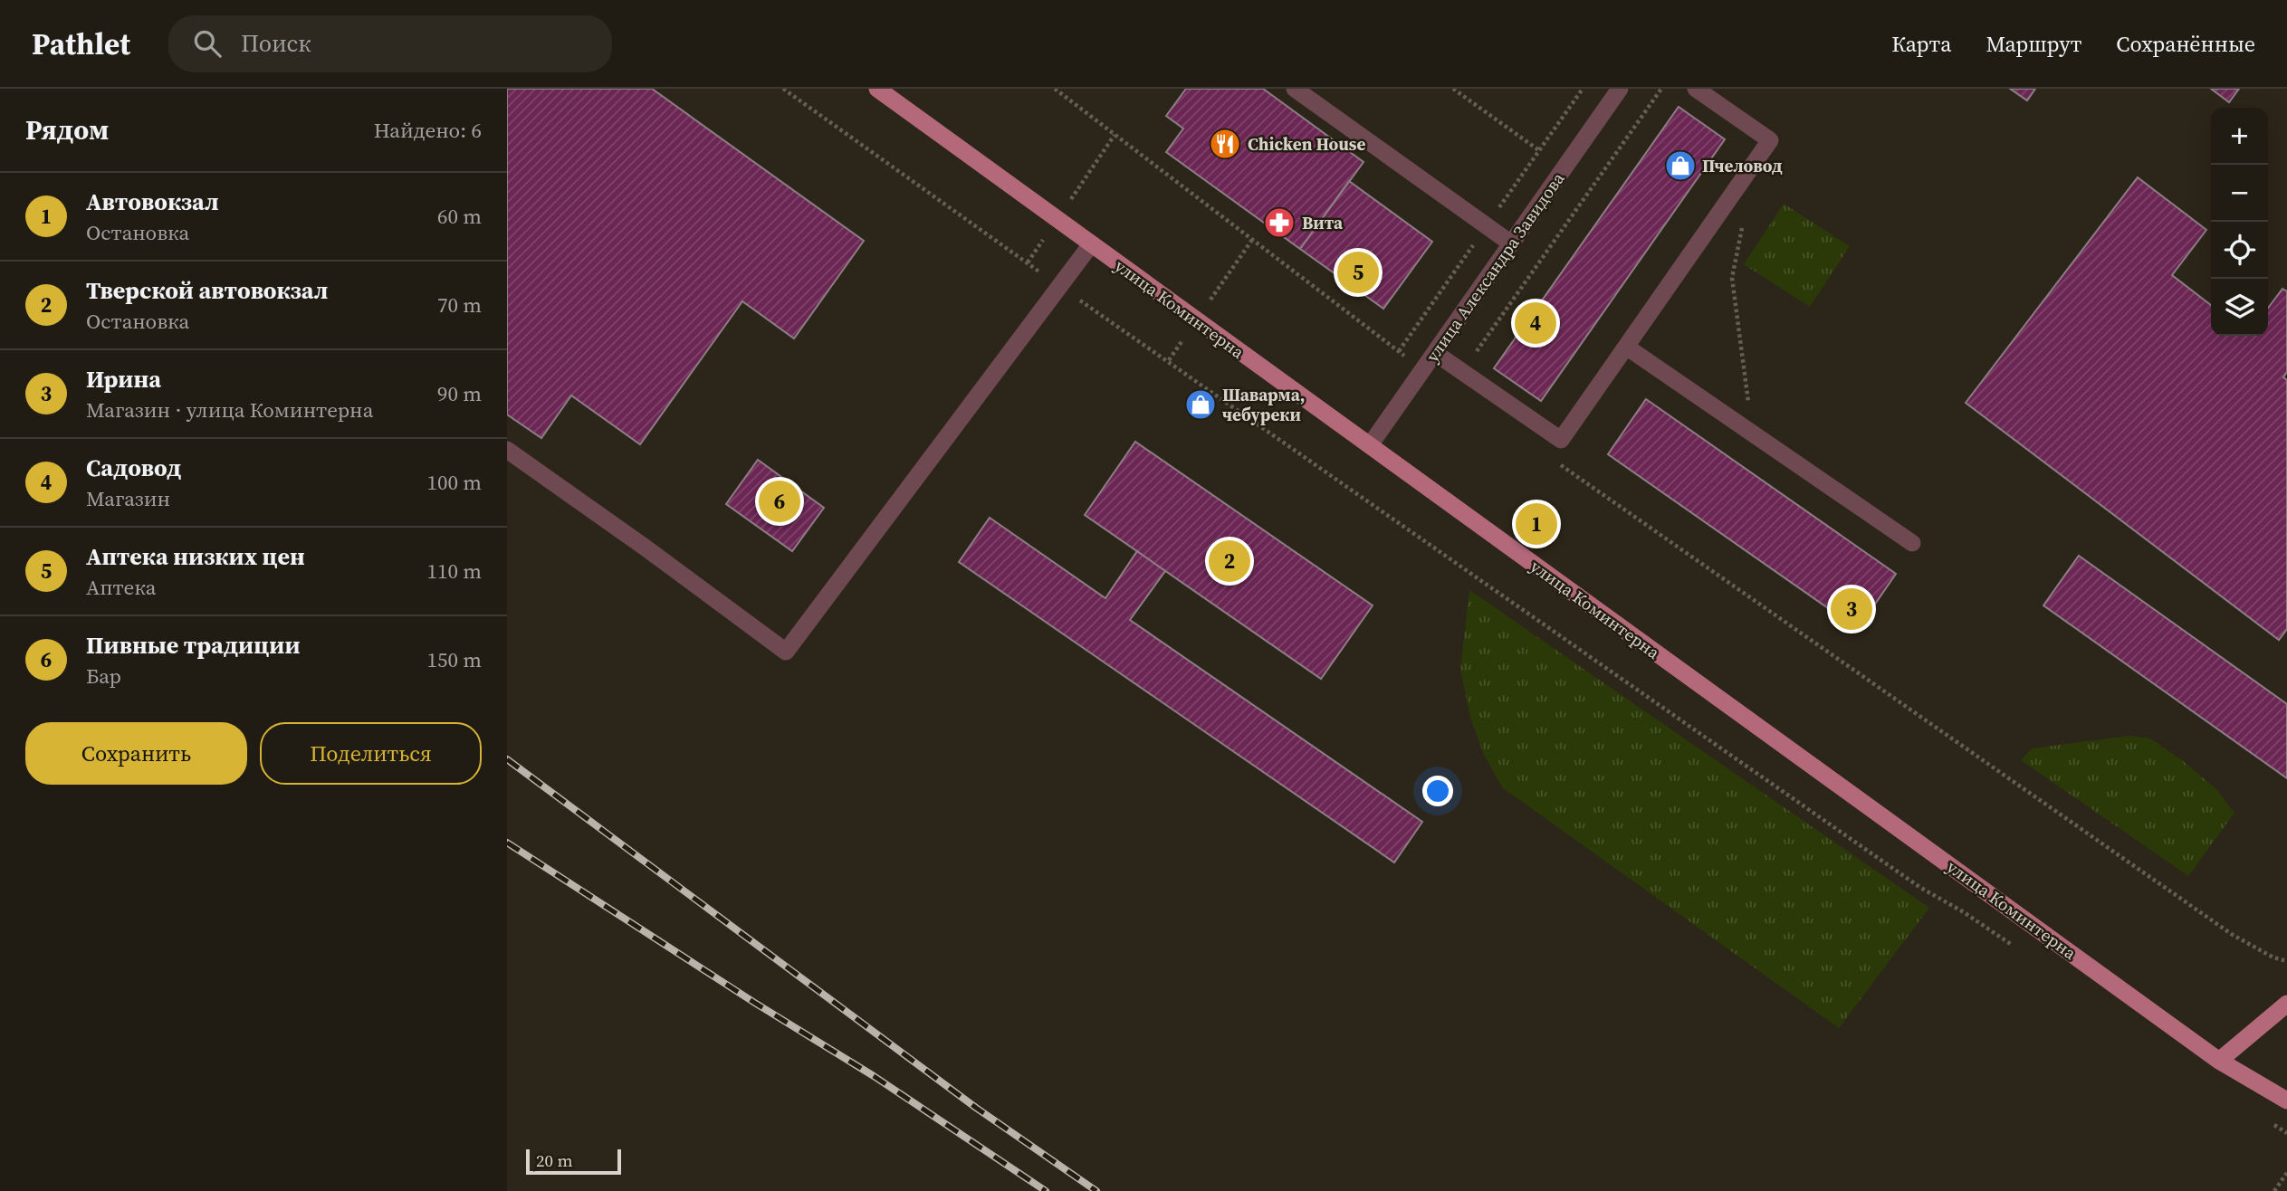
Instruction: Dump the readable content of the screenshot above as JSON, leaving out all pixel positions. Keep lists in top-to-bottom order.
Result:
{
  "streets": {
    "main road": ["улица Коминтерна"],
    "street": ["улица Александра Завидова"]
  },
  "crossings": [
    ["улица Александра Завидова", "улица Коминтерна"]
  ],
  "places": {
    "restaurant": ["Chicken House"],
    "shop": ["Пчеловод", "Шаварма, чебуреки"],
    "pharmacy": ["Вита"]
  },
  "scale_bar": "20 m",
  "page": {
    "header": "Pathlet",
    "search": "Поиск",
    "nav": ["Карта", "Маршрут", "Сохранённые"],
    "heading": ["Рядом", "Найдено: 6"],
    "map_buttons": ["+", "−"],
    "list": [
      {
        "mark": "1",
        "name": "Автовокзал",
        "note": "Остановка",
        "value": "60 m"
      },
      {
        "mark": "2",
        "name": "Тверской автовокзал",
        "note": "Остановка",
        "value": "70 m"
      },
      {
        "mark": "3",
        "name": "Ирина",
        "note": "Магазин · улица Коминтерна",
        "value": "90 m"
      },
      {
        "mark": "4",
        "name": "Садовод",
        "note": "Магазин",
        "value": "100 m"
      },
      {
        "mark": "5",
        "name": "Аптека низких цен",
        "note": "Аптека",
        "value": "110 m"
      },
      {
        "mark": "6",
        "name": "Пивные традиции",
        "note": "Бар",
        "value": "150 m"
      }
    ],
    "pins": [
      "5",
      "4",
      "6",
      "1",
      "2",
      "3"
    ],
    "buttons": ["Сохранить", "Поделиться"],
    "scale": "20 m"
  }
}
